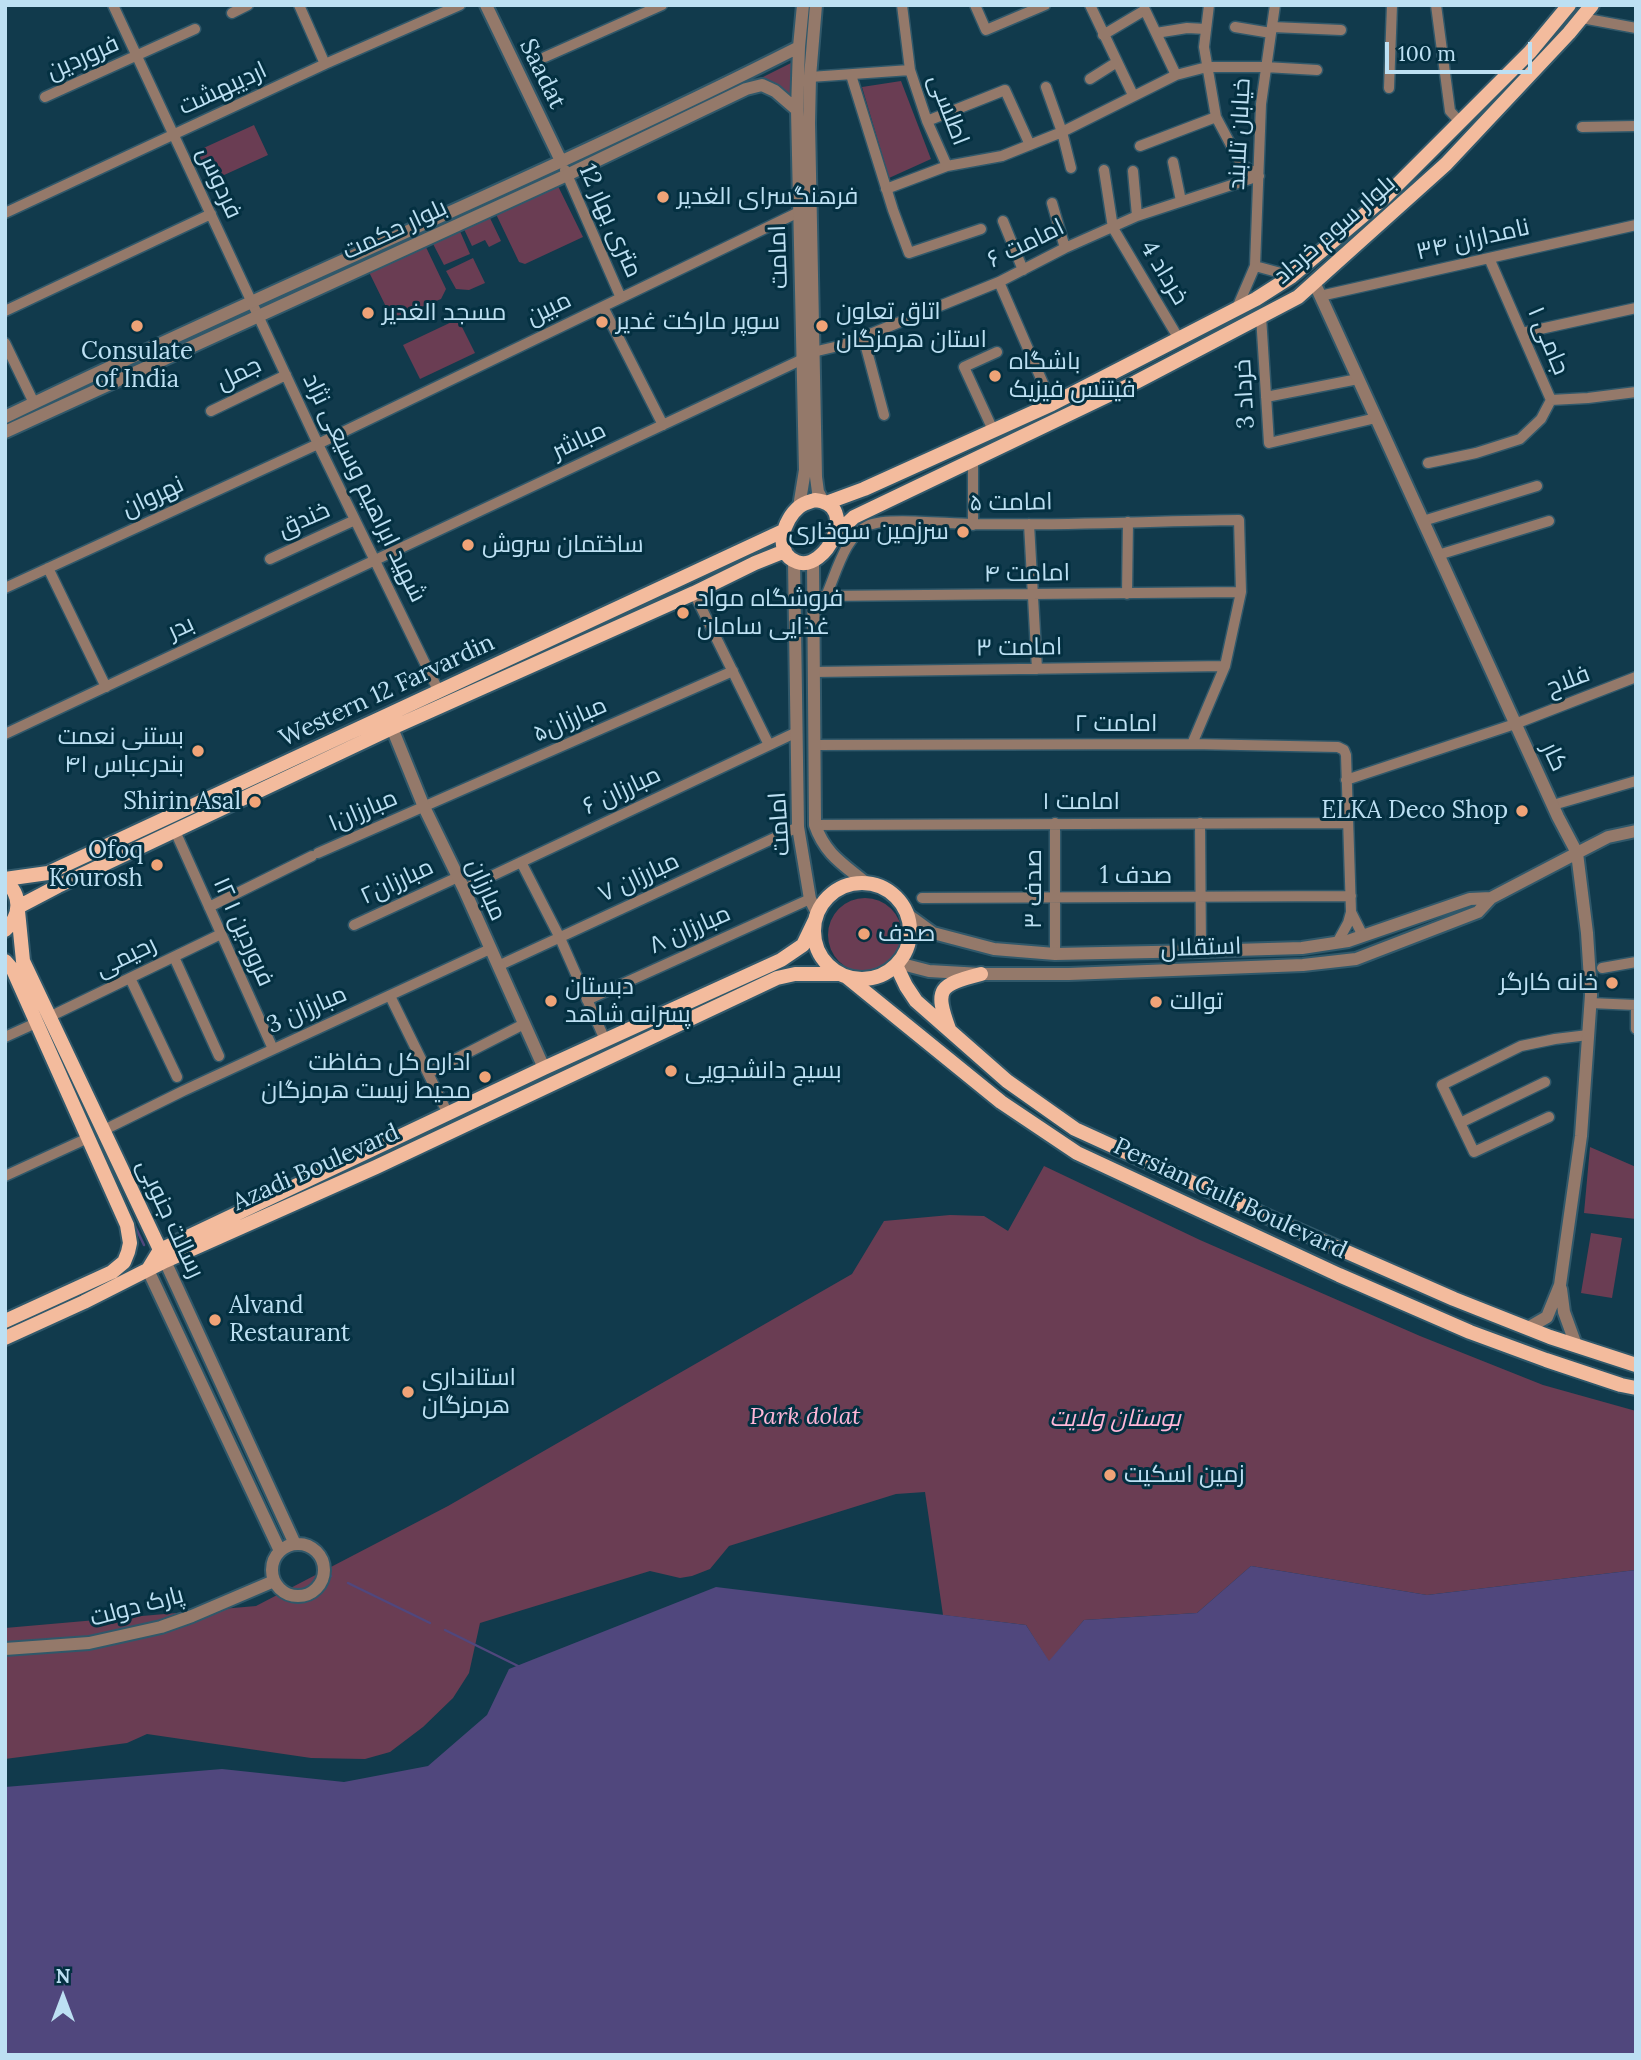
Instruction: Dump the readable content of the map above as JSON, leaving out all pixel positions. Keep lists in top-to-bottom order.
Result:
{
  "streets": {
    "main road": [
      "بلوار سوم خرداد",
      "Western 12 Farvardin",
      "Azadi Boulevard",
      "Persian Gulf Boulevard",
      "رسالت جنوبی"
    ],
    "street": [
      "فروردین",
      "Saadat",
      "اردیبهشت",
      "اطلسی",
      "خیابان تلابند",
      "فردوس",
      "12 متری بهار",
      "بلوار حکمت",
      "نامداران ۳۴",
      "امامت ۶",
      "امامت",
      "خرداد 4",
      "مبین",
      "جامی ۱",
      "جمل",
      "خرداد 3",
      "مباشر",
      "شهید ابراهیم وسیعی نژاد",
      "نهروان",
      "امامت ۵",
      "خندق",
      "امامت ۴",
      "بدر",
      "امامت ۳",
      "فلاح",
      "مبارزان۵",
      "امامت ۲",
      "کار",
      "مبارزان ۶",
      "امامت ۱",
      "مبارزان۱",
      "صدف 1",
      "مبارزان ۷",
      "مبارزان۲",
      "صدف ۳",
      "مبارزان",
      "مبارزان ۸",
      "۱۲ فروردین ۱",
      "استقلال",
      "رحیمی",
      "مبارزان 3",
      "پارک دولت"
    ]
  },
  "crossings": [
    ["فروردین", "فردوس"],
    ["Saadat", "12 متری بهار"],
    ["Saadat", "بلوار حکمت"],
    ["اردیبهشت", "فردوس"],
    ["خیابان تلابند", "بلوار سوم خرداد"],
    ["خیابان تلابند", "امامت ۶"],
    ["فردوس", "بلوار حکمت"],
    ["فردوس", "شهید ابراهیم وسیعی نژاد"],
    ["12 متری بهار", "بلوار حکمت"],
    ["12 متری بهار", "مبین"],
    ["بلوار حکمت", "امامت"],
    ["بلوار حکمت", "شهید ابراهیم وسیعی نژاد"],
    ["بلوار سوم خرداد", "نامداران ۳۴"],
    ["بلوار سوم خرداد", "امامت"],
    ["بلوار سوم خرداد", "خرداد 4"],
    ["بلوار سوم خرداد", "خرداد 3"],
    ["بلوار سوم خرداد", "Western 12 Farvardin"],
    ["بلوار سوم خرداد", "کار"],
    ["نامداران ۳۴", "جامی ۱"],
    ["نامداران ۳۴", "کار"],
    ["امامت ۶", "امامت"],
    ["امامت ۶", "خرداد 4"],
    ["امامت ۶", "مباشر"],
    ["امامت", "مبین"],
    ["امامت", "مباشر"],
    ["امامت", "امامت ۵"],
    ["امامت", "امامت ۴"],
    ["امامت", "امامت ۳"],
    ["امامت", "Western 12 Farvardin"],
    ["امامت", "امامت ۲"],
    ["امامت", "مبارزان ۶"],
    ["امامت", "امامت ۱"],
    ["امامت", "مبارزان ۷"],
    ["امامت", "مبارزان ۸"],
    ["امامت", "استقلال"],
    ["امامت", "Azadi Boulevard"],
    ["امامت", "Persian Gulf Boulevard"],
    ["مبین", "شهید ابراهیم وسیعی نژاد"],
    ["مبین", "نهروان"],
    ["جمل", "شهید ابراهیم وسیعی نژاد"],
    ["خرداد 3", "کار"],
    ["مباشر", "شهید ابراهیم وسیعی نژاد"],
    ["مباشر", "بدر"],
    ["شهید ابراهیم وسیعی نژاد", "نهروان"],
    ["شهید ابراهیم وسیعی نژاد", "خندق"],
    ["شهید ابراهیم وسیعی نژاد", "بدر"],
    ["شهید ابراهیم وسیعی نژاد", "Western 12 Farvardin"],
    ["امامت ۵", "امامت ۴"],
    ["فلاح", "امامت ۲"],
    ["فلاح", "کار"],
    ["Western 12 Farvardin", "مبارزان"],
    ["Western 12 Farvardin", "۱۲ فروردین ۱"],
    ["Western 12 Farvardin", "رسالت جنوبی"],
    ["مبارزان۵", "مبارزان۱"],
    ["مبارزان۵", "مبارزان"],
    ["امامت ۲", "امامت ۱"],
    ["امامت ۲", "صدف 1"],
    ["کار", "استقلال"],
    ["مبارزان ۶", "مبارزان۲"],
    ["مبارزان ۶", "مبارزان"],
    ["امامت ۱", "صدف ۳"],
    ["مبارزان۱", "مبارزان"],
    ["مبارزان۱", "۱۲ فروردین ۱"],
    ["صدف 1", "صدف ۳"],
    ["مبارزان ۷", "مبارزان"],
    ["مبارزان۲", "مبارزان"],
    ["صدف ۳", "استقلال"],
    ["مبارزان", "مبارزان 3"],
    ["مبارزان", "Azadi Boulevard"],
    ["۱۲ فروردین ۱", "رحیمی"],
    ["۱۲ فروردین ۱", "مبارزان 3"],
    ["استقلال", "Azadi Boulevard"],
    ["استقلال", "Persian Gulf Boulevard"],
    ["رحیمی", "رسالت جنوبی"],
    ["مبارزان 3", "رسالت جنوبی"],
    ["Azadi Boulevard", "Persian Gulf Boulevard"],
    ["Azadi Boulevard", "رسالت جنوبی"],
    ["رسالت جنوبی", "پارک دولت"]
  ],
  "parks": ["Park dolat", "بوستان ولایت"],
  "places": [
    "فرهنگسرای الغدیر",
    "مسجد الغدیر",
    "سوپر مارکت غدیر",
    "Consulate of India",
    "اتاق تعاون استان هرمزگان",
    "باشگاه فیتنس فیزیک",
    "سرزمین سوخاری",
    "ساختمان سروش",
    "فروشگاه مواد غذایی سامان",
    "بستنی نعمت بندرعباس ۴۱",
    "Shirin Asal",
    "ELKA Deco Shop",
    "Ofoq Kourosh",
    "صدف",
    "خانه کارگر",
    "دبستان پسرانه شاهد",
    "توالت",
    "بسیج دانشجویی",
    "اداره کل حفاظت محیط زیست هرمزگان",
    "Alvand Restaurant",
    "استانداری هرمزگان",
    "زمین اسکیت"
  ],
  "scale_bar": "100 m",
  "north": "top"
}
